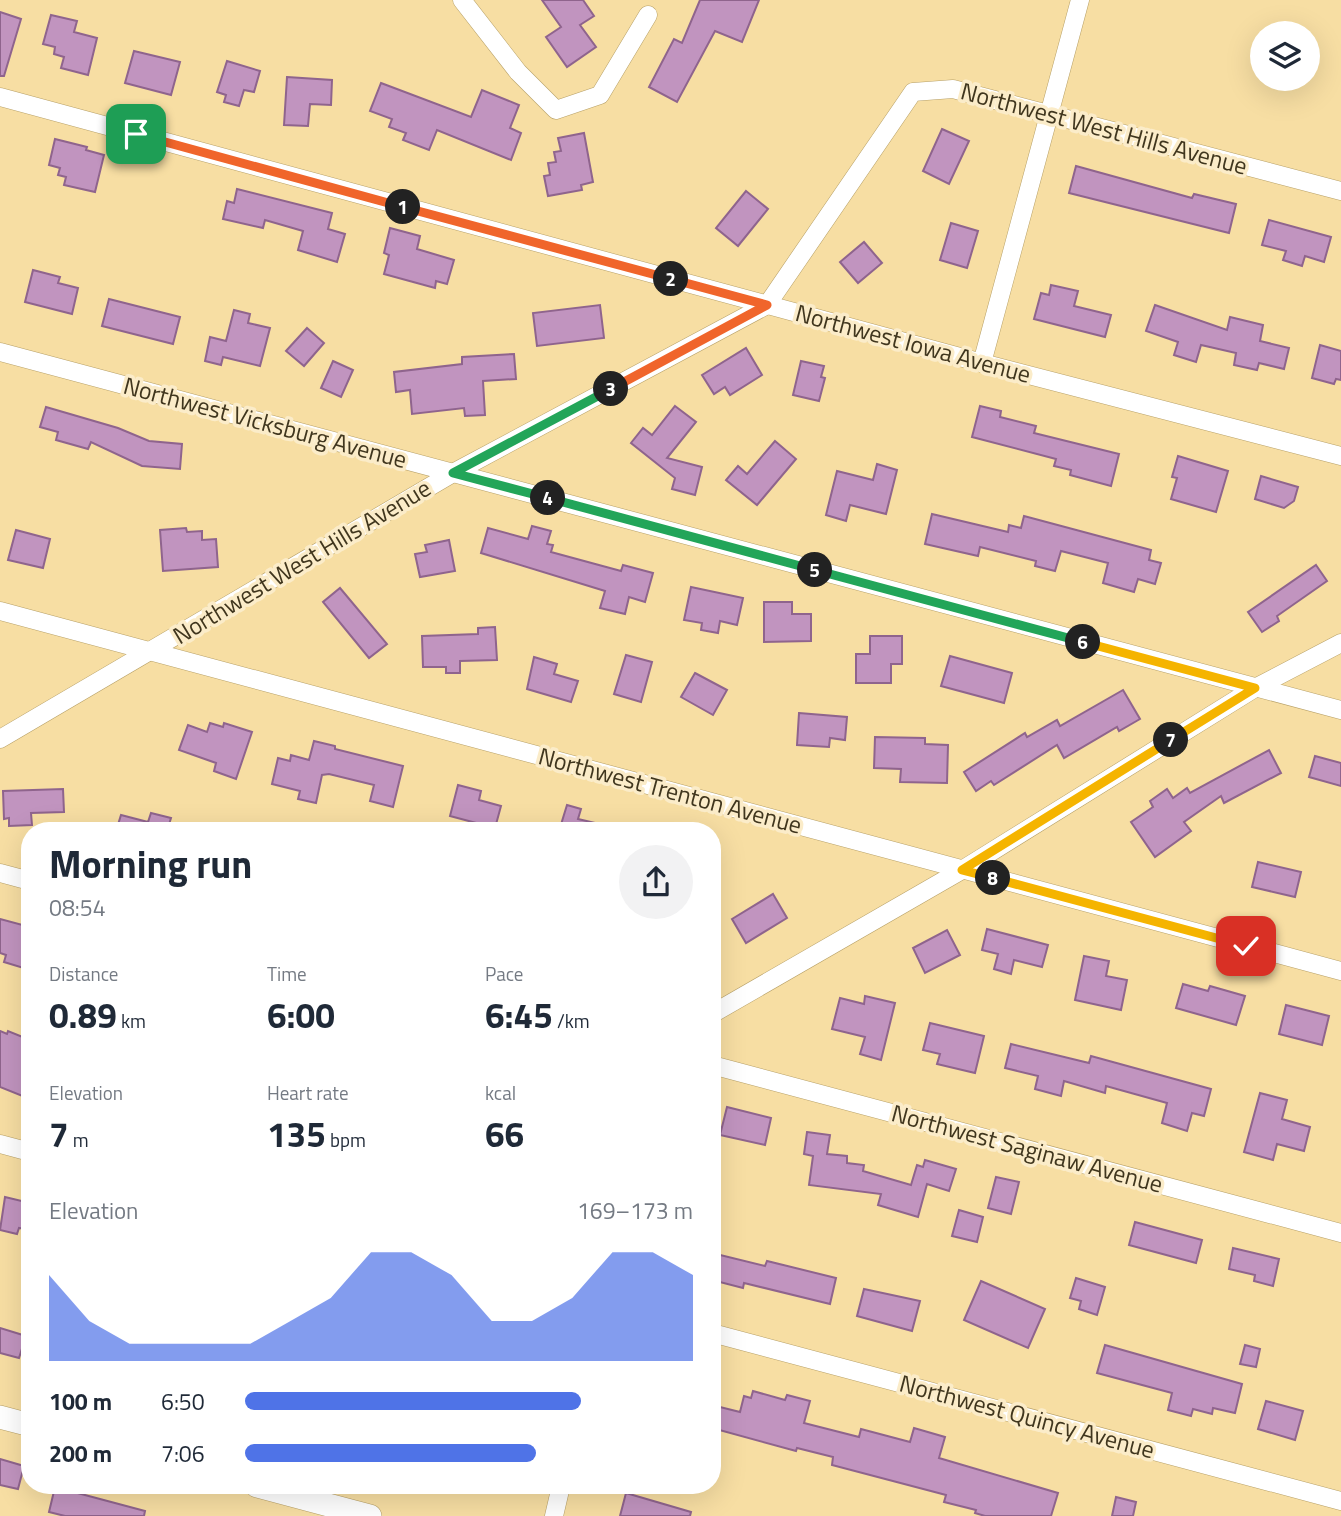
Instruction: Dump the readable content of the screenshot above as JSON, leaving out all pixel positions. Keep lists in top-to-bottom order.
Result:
{
  "streets": {
    "street": [
      "Northwest West Hills Avenue",
      "Northwest Iowa Avenue",
      "Northwest Vicksburg Avenue",
      "Northwest Trenton Avenue",
      "Northwest Saginaw Avenue",
      "Northwest Quincy Avenue"
    ]
  },
  "crossings": [
    ["Northwest West Hills Avenue", "Northwest Iowa Avenue"],
    ["Northwest West Hills Avenue", "Northwest Vicksburg Avenue"],
    ["Northwest West Hills Avenue", "Northwest Trenton Avenue"]
  ],
  "page": {
    "pins": [
      "1",
      "2",
      "3",
      "4",
      "5",
      "6",
      "7",
      "8"
    ],
    "heading": ["Morning run", "08:54"],
    "stats": [
      ["Distance", "0.89 km"],
      ["Time", "6:00"],
      ["Pace", "6:45 /km"],
      ["Elevation", "7 m"],
      ["Heart rate", "135 bpm"],
      ["kcal", "66"]
    ],
    "chart": ["Elevation", "169–173 m"],
    "list": [
      {
        "name": "100 m",
        "note": "6:50"
      },
      {
        "name": "200 m",
        "note": "7:06"
      }
    ]
  }
}
